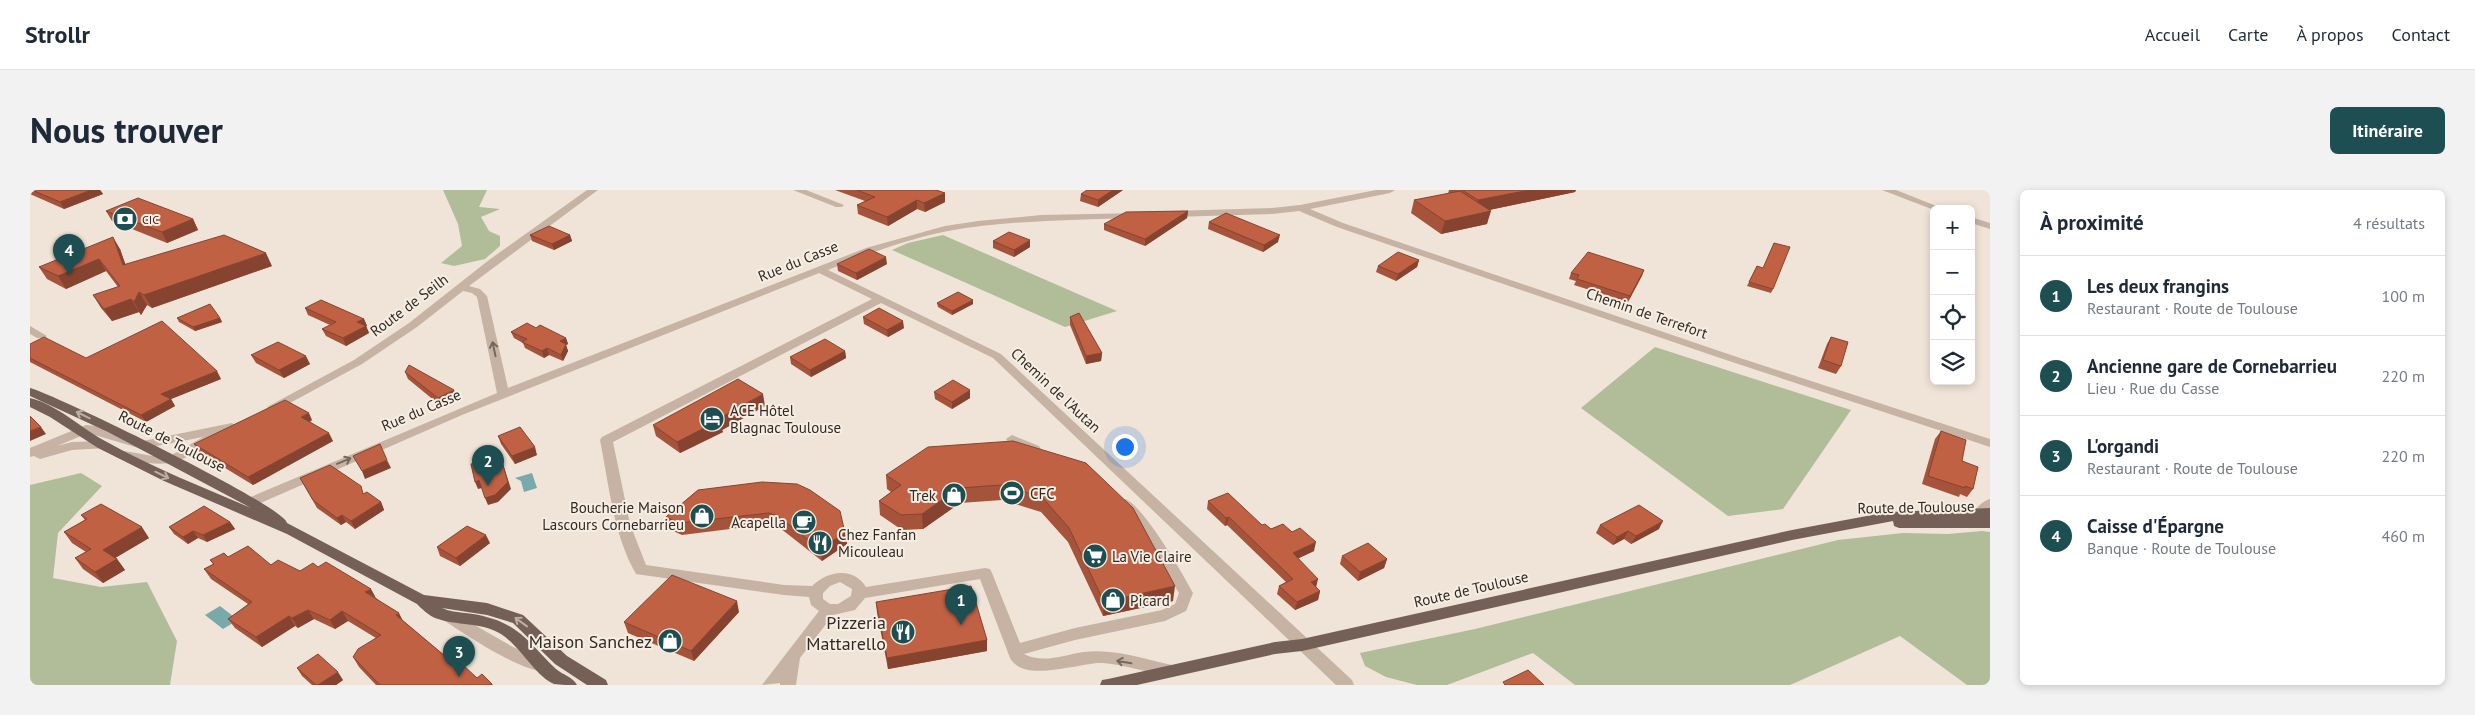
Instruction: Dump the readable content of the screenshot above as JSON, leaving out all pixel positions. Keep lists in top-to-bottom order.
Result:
{
  "streets": {
    "main road": ["Route de Toulouse"],
    "street": [
      "Rue du Casse",
      "Route de Seilh",
      "Chemin de Terrefort",
      "Chemin de l'Autan"
    ]
  },
  "crossings": [
    ["Rue du Casse", "Chemin de Terrefort"],
    ["Rue du Casse", "Chemin de l'Autan"],
    ["Rue du Casse", "Route de Toulouse"],
    ["Chemin de l'Autan", "Route de Toulouse"]
  ],
  "places": {
    "bank": ["CIC"],
    "hotel": ["ACE Hôtel Blagnac Toulouse"],
    "sports": ["CFC"],
    "shop": [
      "Trek",
      "Boucherie Maison Lascours Cornebarrieu",
      "Picard",
      "Maison Sanchez"
    ],
    "cafe": ["Acapella"],
    "restaurant": ["Chez Fanfan Micouleau", "Pizzeria Mattarello"],
    "supermarket": ["La Vie Claire"]
  },
  "page": {
    "header": "Strollr",
    "nav": [
      "Accueil",
      "Carte",
      "À propos",
      "Contact"
    ],
    "title": "Nous trouver",
    "buttons": "Itinéraire",
    "heading": ["À proximité", "4 résultats"],
    "map_buttons": ["+", "−"],
    "pins": [
      "4",
      "2",
      "1",
      "3"
    ],
    "list": [
      {
        "mark": "1",
        "name": "Les deux frangins",
        "note": "Restaurant · Route de Toulouse",
        "value": "100 m"
      },
      {
        "mark": "2",
        "name": "Ancienne gare de Cornebarrieu",
        "note": "Lieu · Rue du Casse",
        "value": "220 m"
      },
      {
        "mark": "3",
        "name": "L'organdi",
        "note": "Restaurant · Route de Toulouse",
        "value": "220 m"
      },
      {
        "mark": "4",
        "name": "Caisse d'Épargne",
        "note": "Banque · Route de Toulouse",
        "value": "460 m"
      }
    ]
  }
}
